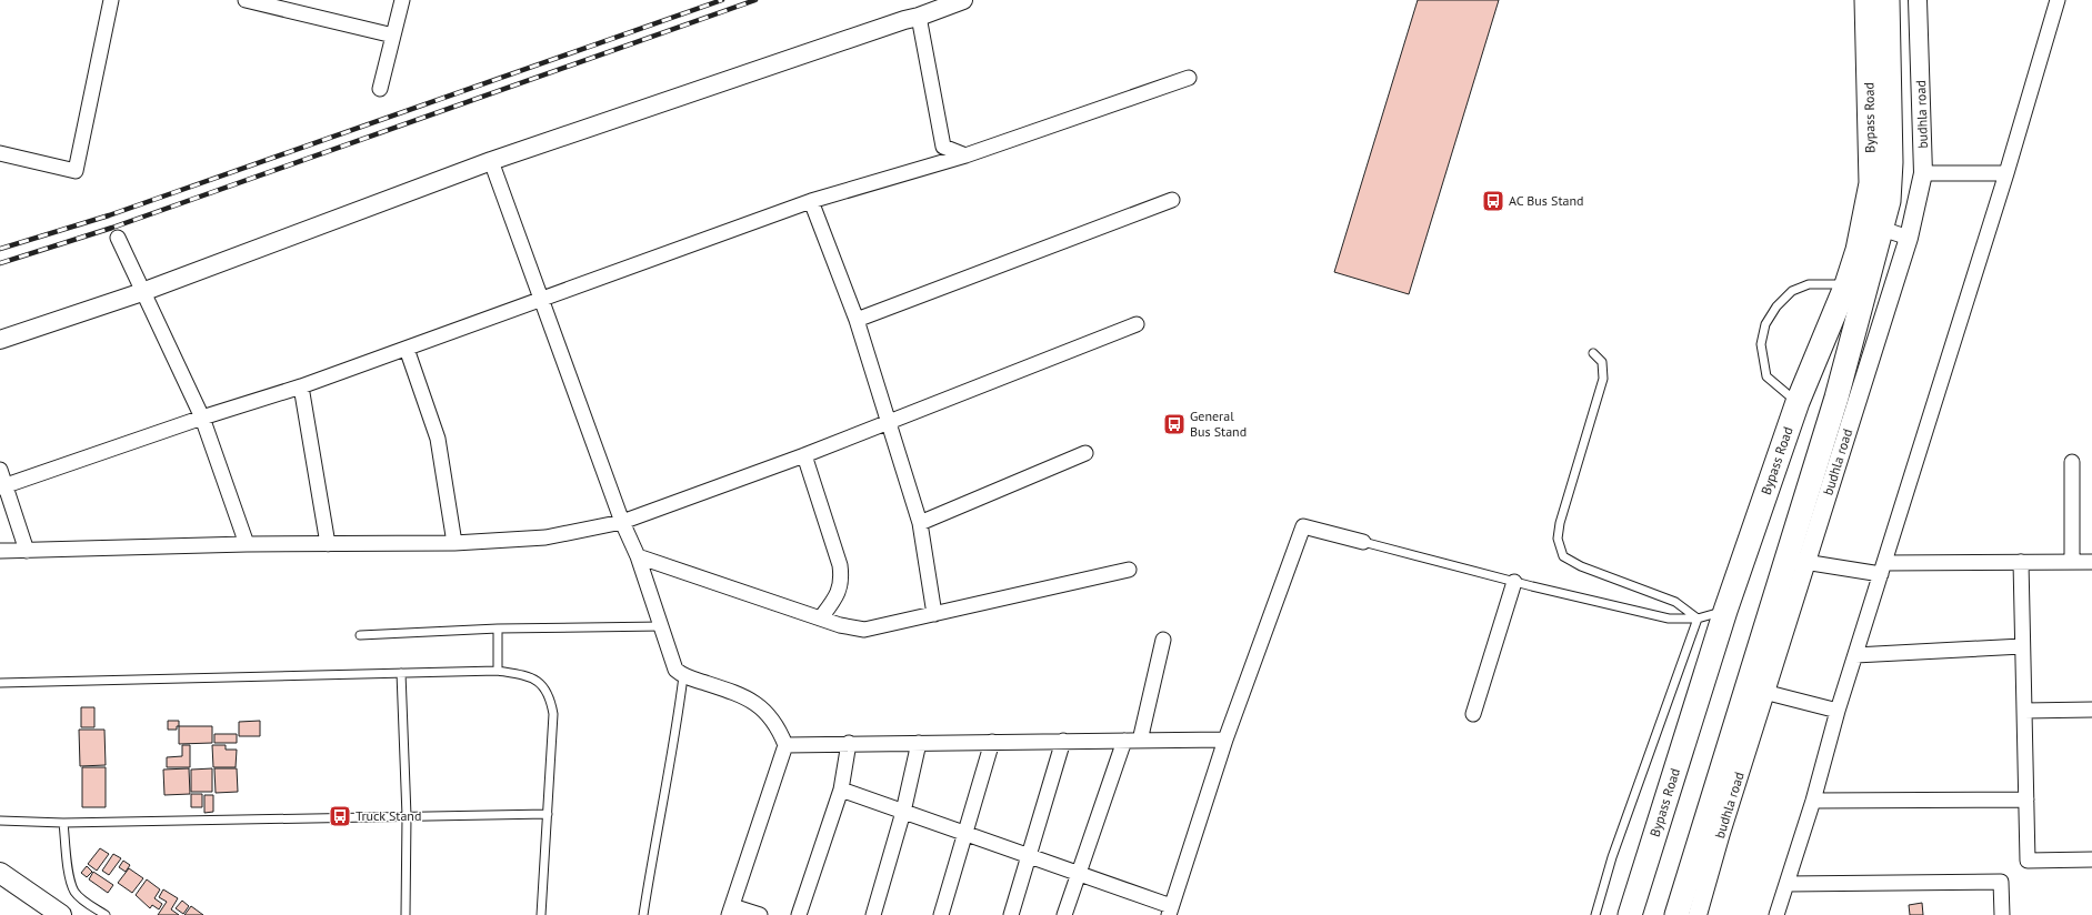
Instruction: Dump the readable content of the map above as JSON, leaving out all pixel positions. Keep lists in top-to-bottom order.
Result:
{
  "streets": {
    "main road": ["Bypass Road"],
    "street": ["budhla road"]
  },
  "places": {
    "bus stop": ["AC Bus Stand", "General Bus Stand", "Truck Stand"]
  }
}
